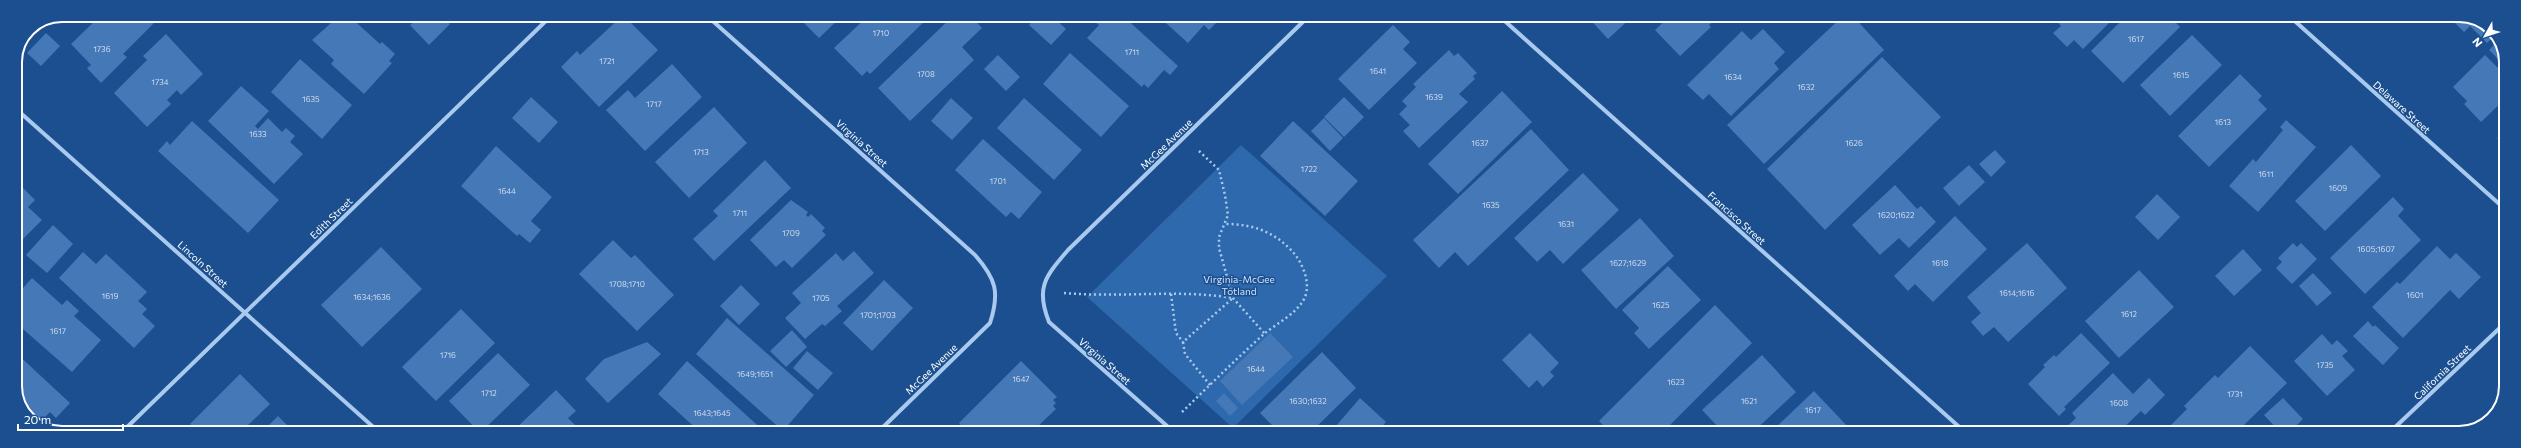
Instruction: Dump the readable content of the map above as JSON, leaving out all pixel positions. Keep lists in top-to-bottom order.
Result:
{
  "streets": {
    "street": [
      "Delaware Street",
      "Virginia Street",
      "McGee Avenue",
      "Edith Street",
      "Francisco Street",
      "Lincoln Street",
      "California Street"
    ]
  },
  "crossings": [
    ["Virginia Street", "McGee Avenue"],
    ["Edith Street", "Lincoln Street"]
  ],
  "parks": ["Virginia-McGee Totland"],
  "house_numbers": [
    "1710",
    "1617",
    "1736",
    "1711",
    "1721",
    "1641",
    "1708",
    "1615",
    "1634",
    "1734",
    "1632",
    "1639",
    "1635",
    "1717",
    "1613",
    "1633",
    "1637",
    "1626",
    "1713",
    "1722",
    "1611",
    "1701",
    "1609",
    "1644",
    "1635",
    "1711",
    "1620;1622",
    "1631",
    "1709",
    "1605;1607",
    "1627;1629",
    "1618",
    "1708;1710",
    "1614;1616",
    "1601",
    "1619",
    "1634;1636",
    "1705",
    "1625",
    "1612",
    "1701;1703",
    "1617",
    "1716",
    "1735",
    "1644",
    "1649;1651",
    "1647",
    "1623",
    "1712",
    "1731",
    "1630;1632",
    "1621",
    "1608",
    "1617",
    "1643;1645"
  ],
  "scale_bar": "20 m",
  "north": "bottom left"
}
